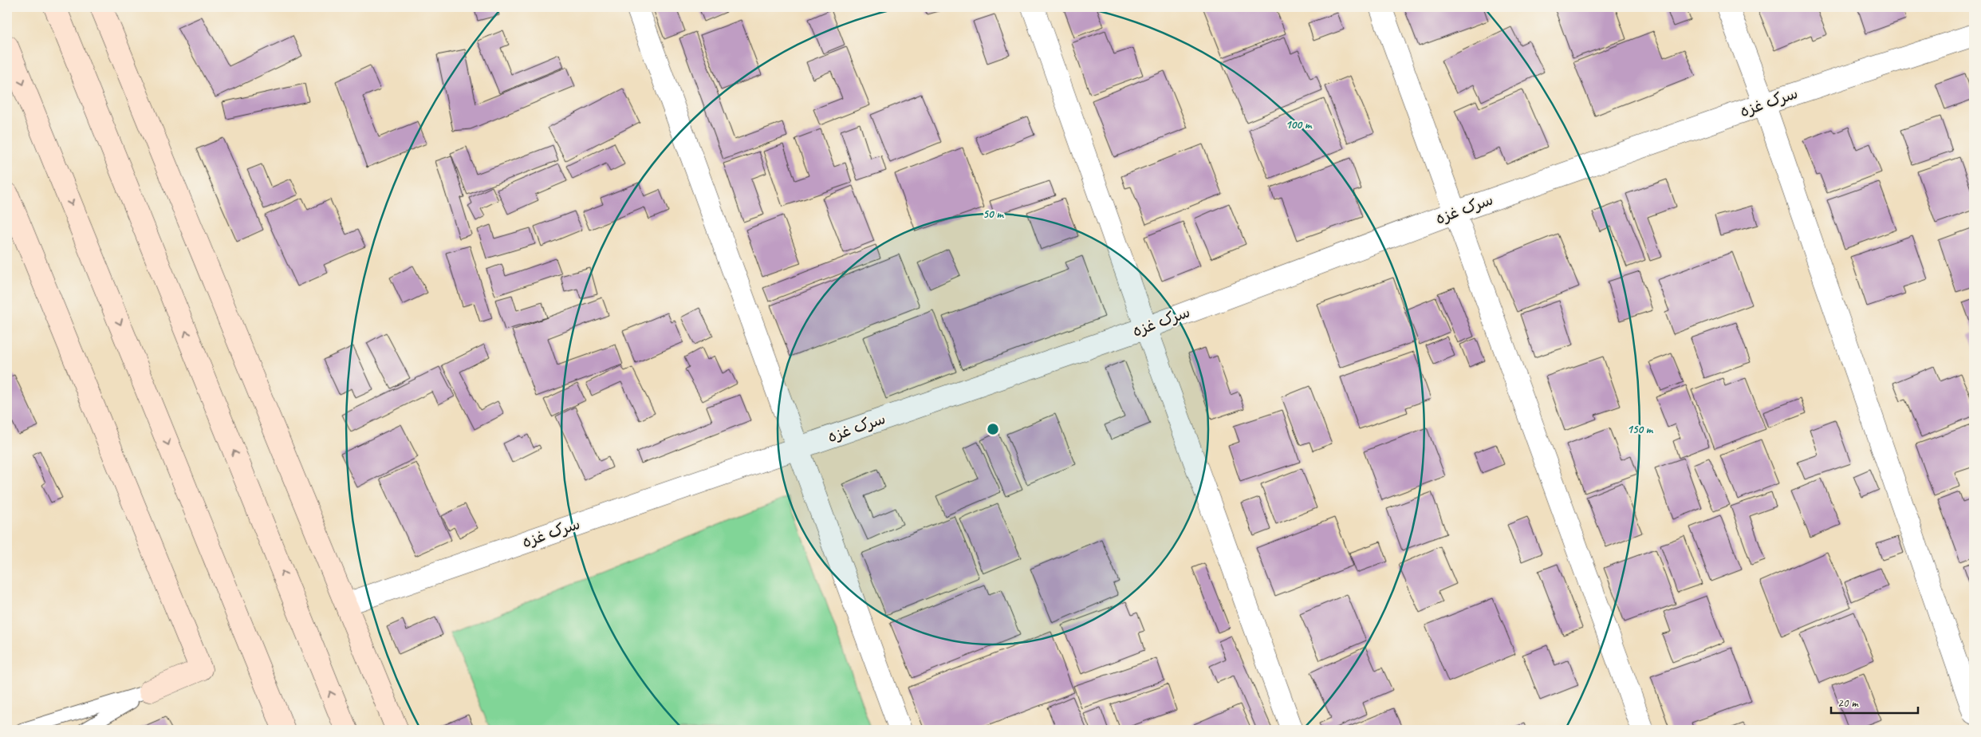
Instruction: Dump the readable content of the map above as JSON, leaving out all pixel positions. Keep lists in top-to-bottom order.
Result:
{
  "streets": {
    "street": ["سرک غزه"]
  },
  "scale_bar": "20 m",
  "rings": ["100 m", "50 m", "150 m"]
}
